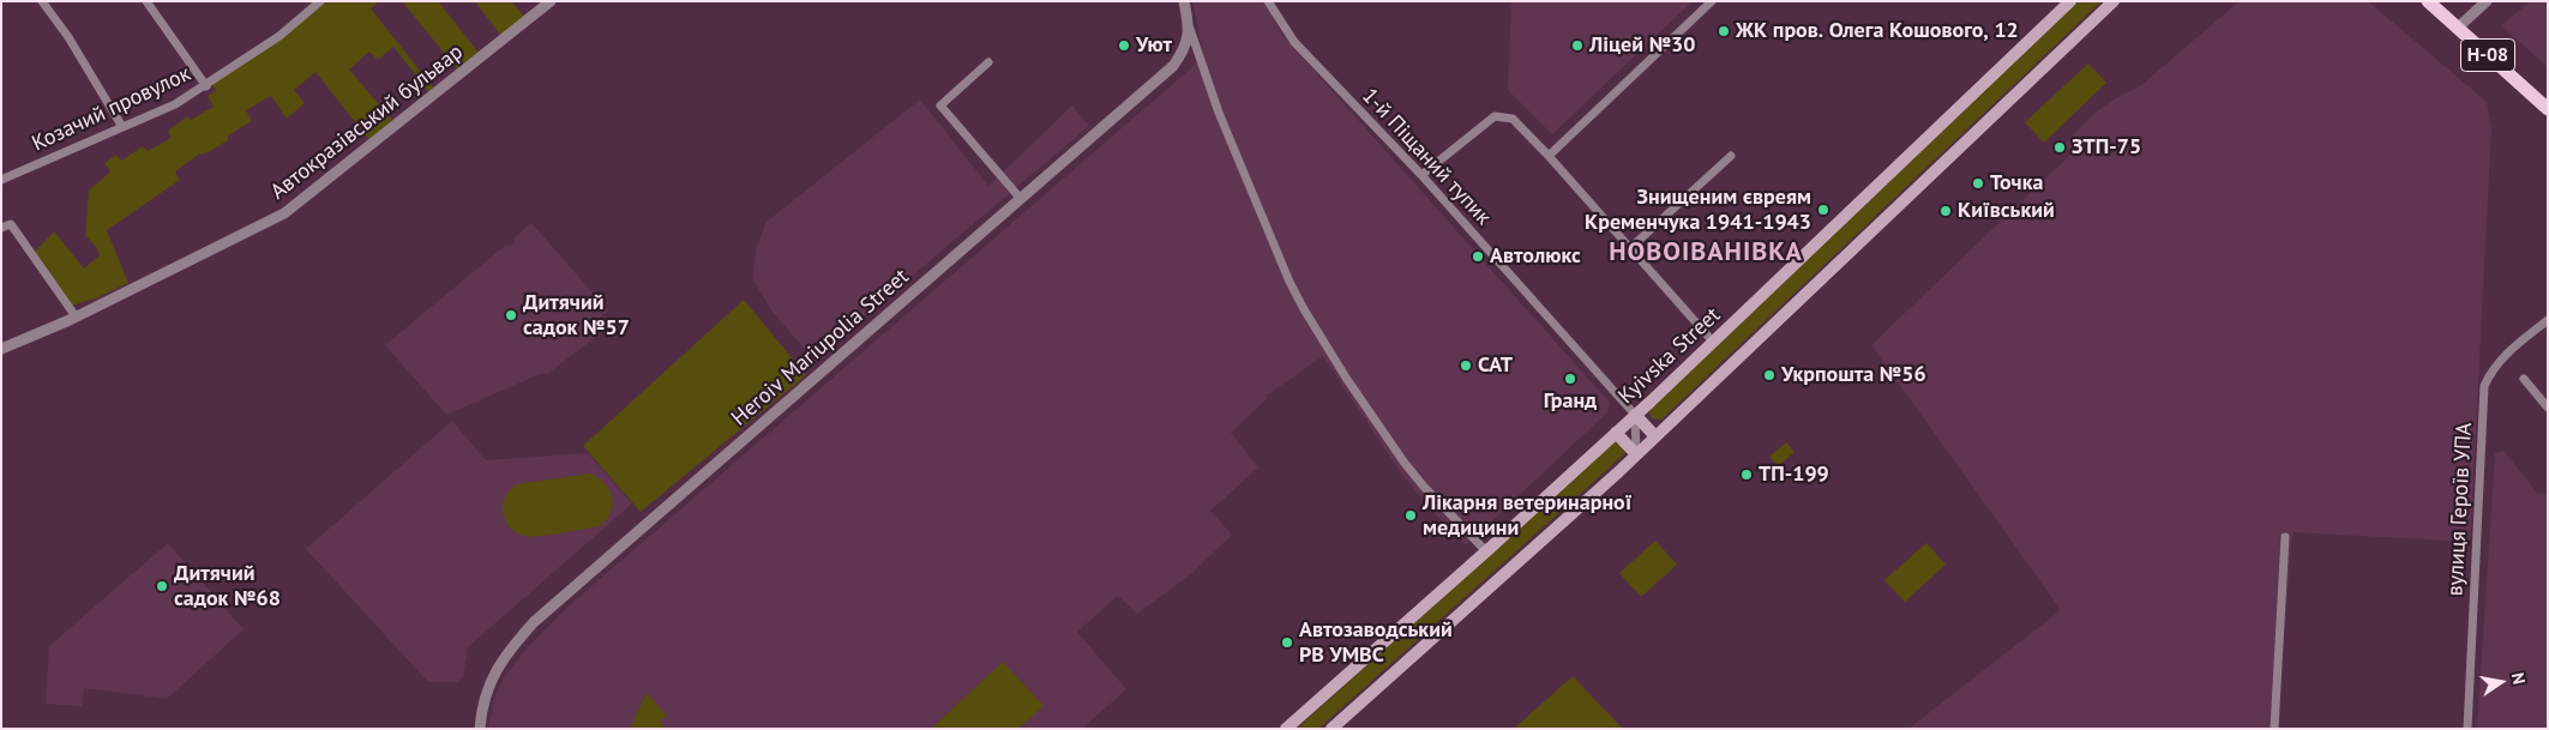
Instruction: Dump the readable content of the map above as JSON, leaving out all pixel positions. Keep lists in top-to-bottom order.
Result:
{
  "streets": {
    "main road": ["Н-08", "Kyivska Street"],
    "street": [
      "Козачий провулок",
      "Автокразівський бульвар",
      "1-й Піщаний тупик",
      "Heroiv Mariupolia Street",
      "вулиця Героїв УПА"
    ]
  },
  "crossings": [
    ["1-й Піщаний тупик", "Kyivska Street"]
  ],
  "districts": ["НОВОІВАНІВКА"],
  "places": [
    "ЖК пров. Олега Кошового, 12",
    "Уют",
    "Ліцей №30",
    "ЗТП-75",
    "Точка",
    "Знищеним євреям Кременчука 1941-1943",
    "Київський",
    "Автолюкс",
    "Дитячий садок №57",
    "САТ",
    "Укрпошта №56",
    "Гранд",
    "ТП-199",
    "Лікарня ветеринарної медицини",
    "Дитячий садок №68",
    "Автозаводський РВ УМВС"
  ],
  "north": "right"
}
